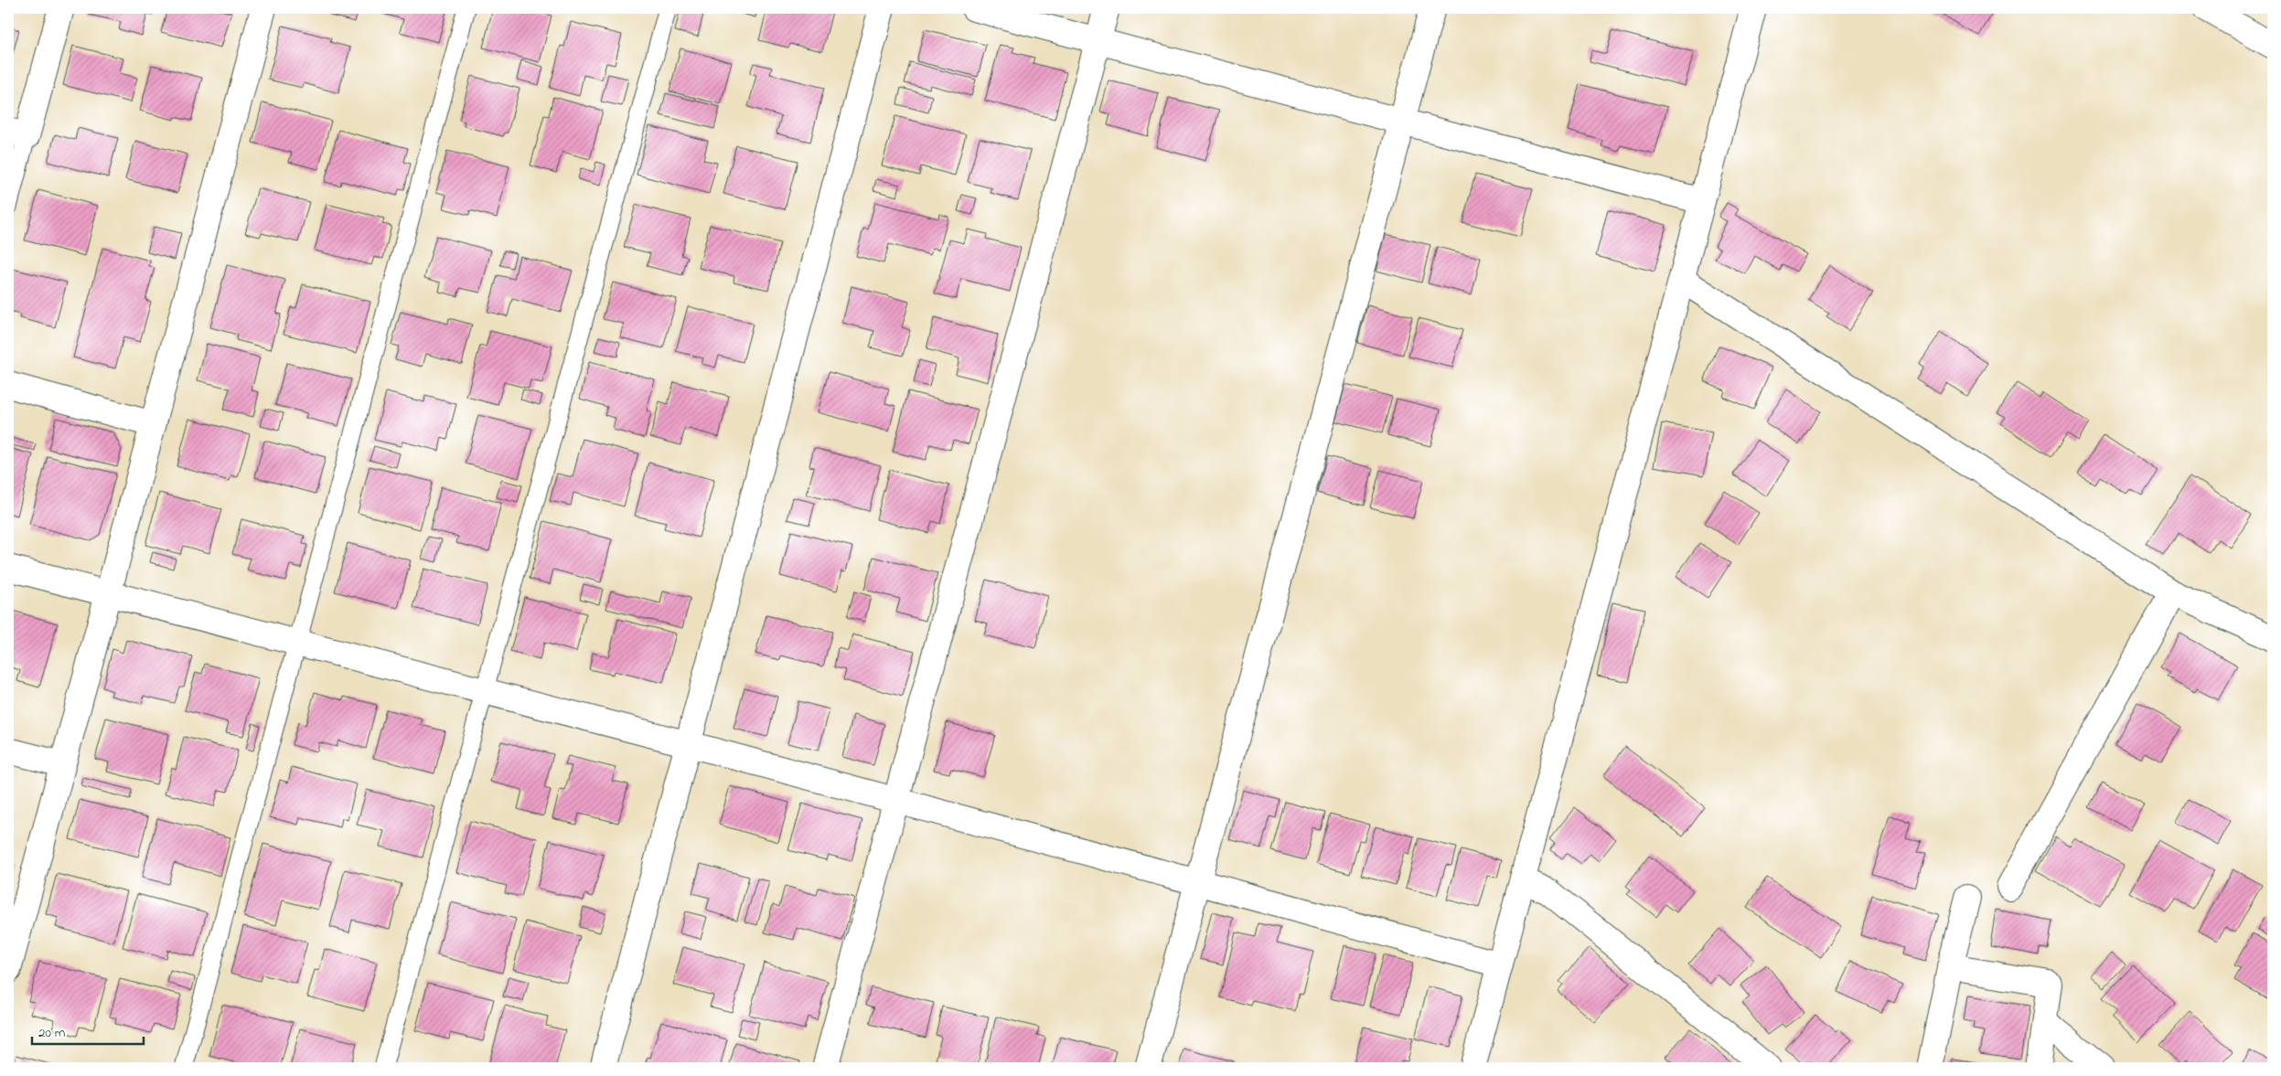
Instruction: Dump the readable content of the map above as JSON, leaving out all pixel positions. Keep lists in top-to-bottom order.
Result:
{
  "scale_bar": "20 m"
}
